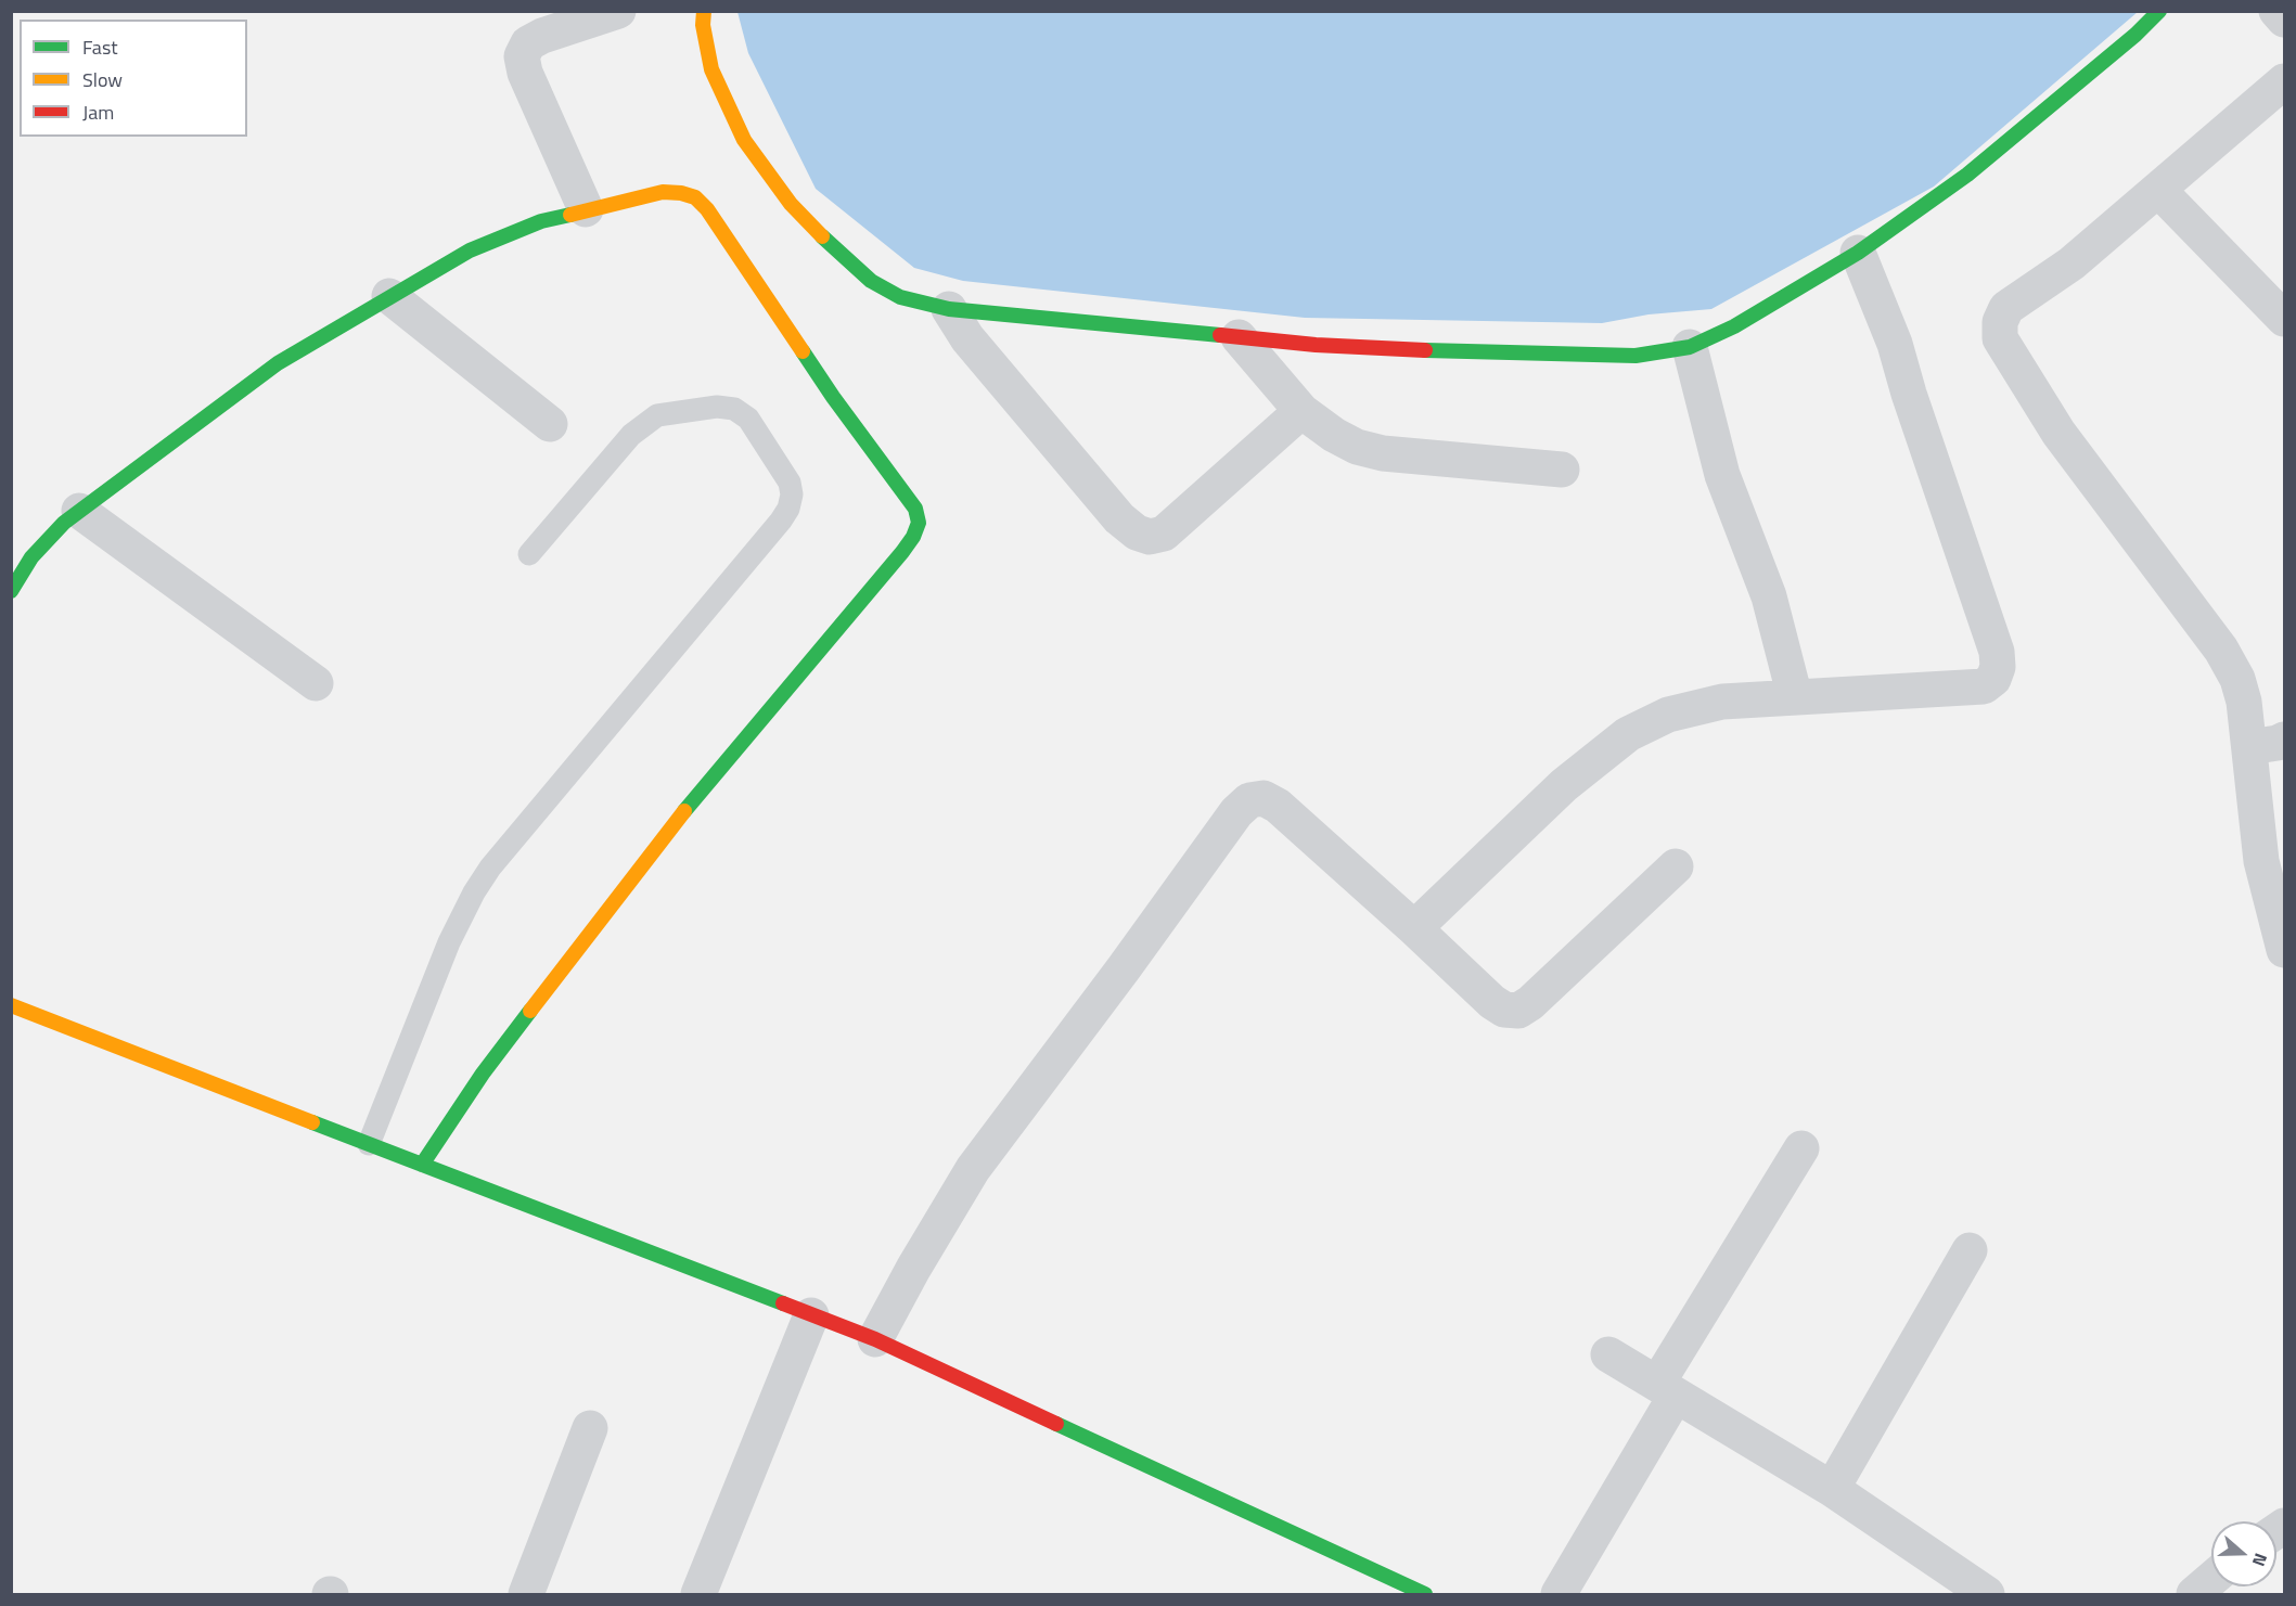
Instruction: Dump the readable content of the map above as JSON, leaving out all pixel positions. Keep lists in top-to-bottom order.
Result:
{
  "legend": ["Fast", "Slow", "Jam"],
  "north": "right"
}
